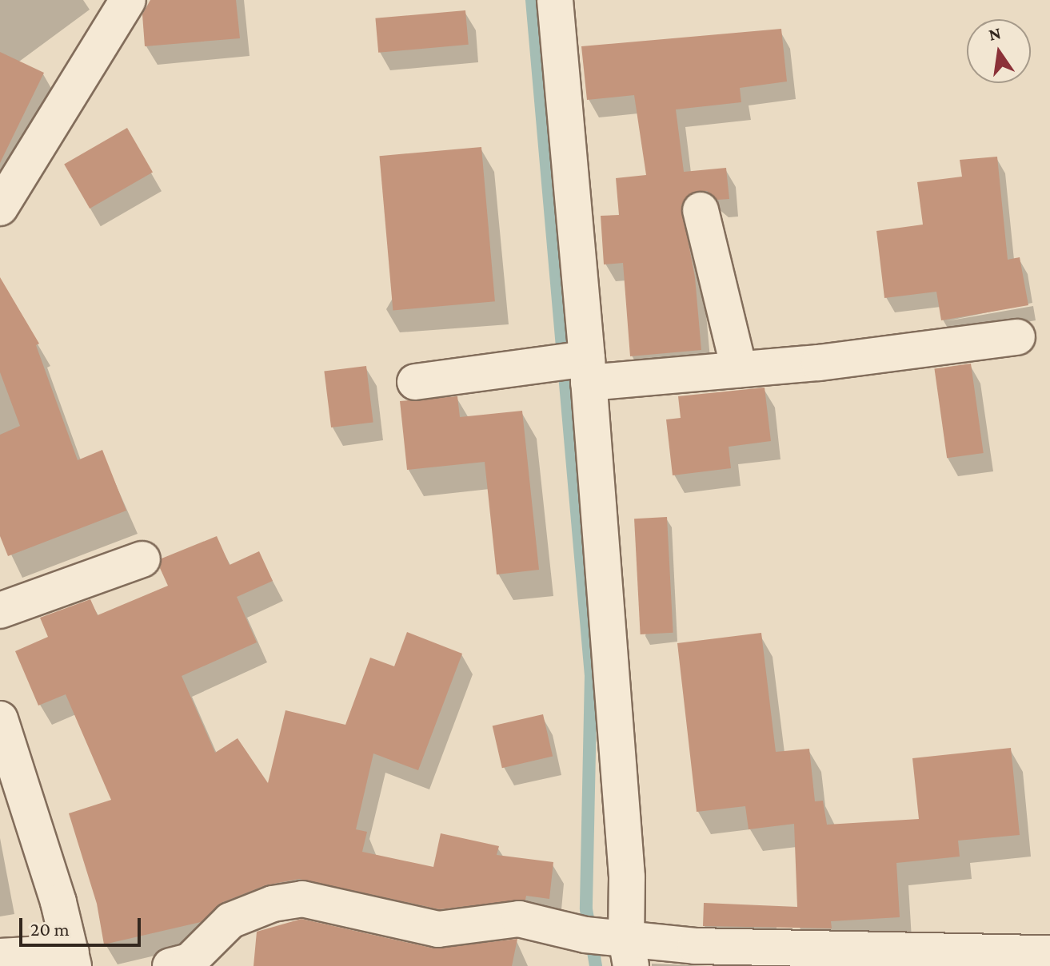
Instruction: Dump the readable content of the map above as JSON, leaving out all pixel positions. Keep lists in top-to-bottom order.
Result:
{
  "scale_bar": "20 m",
  "north": "top"
}
